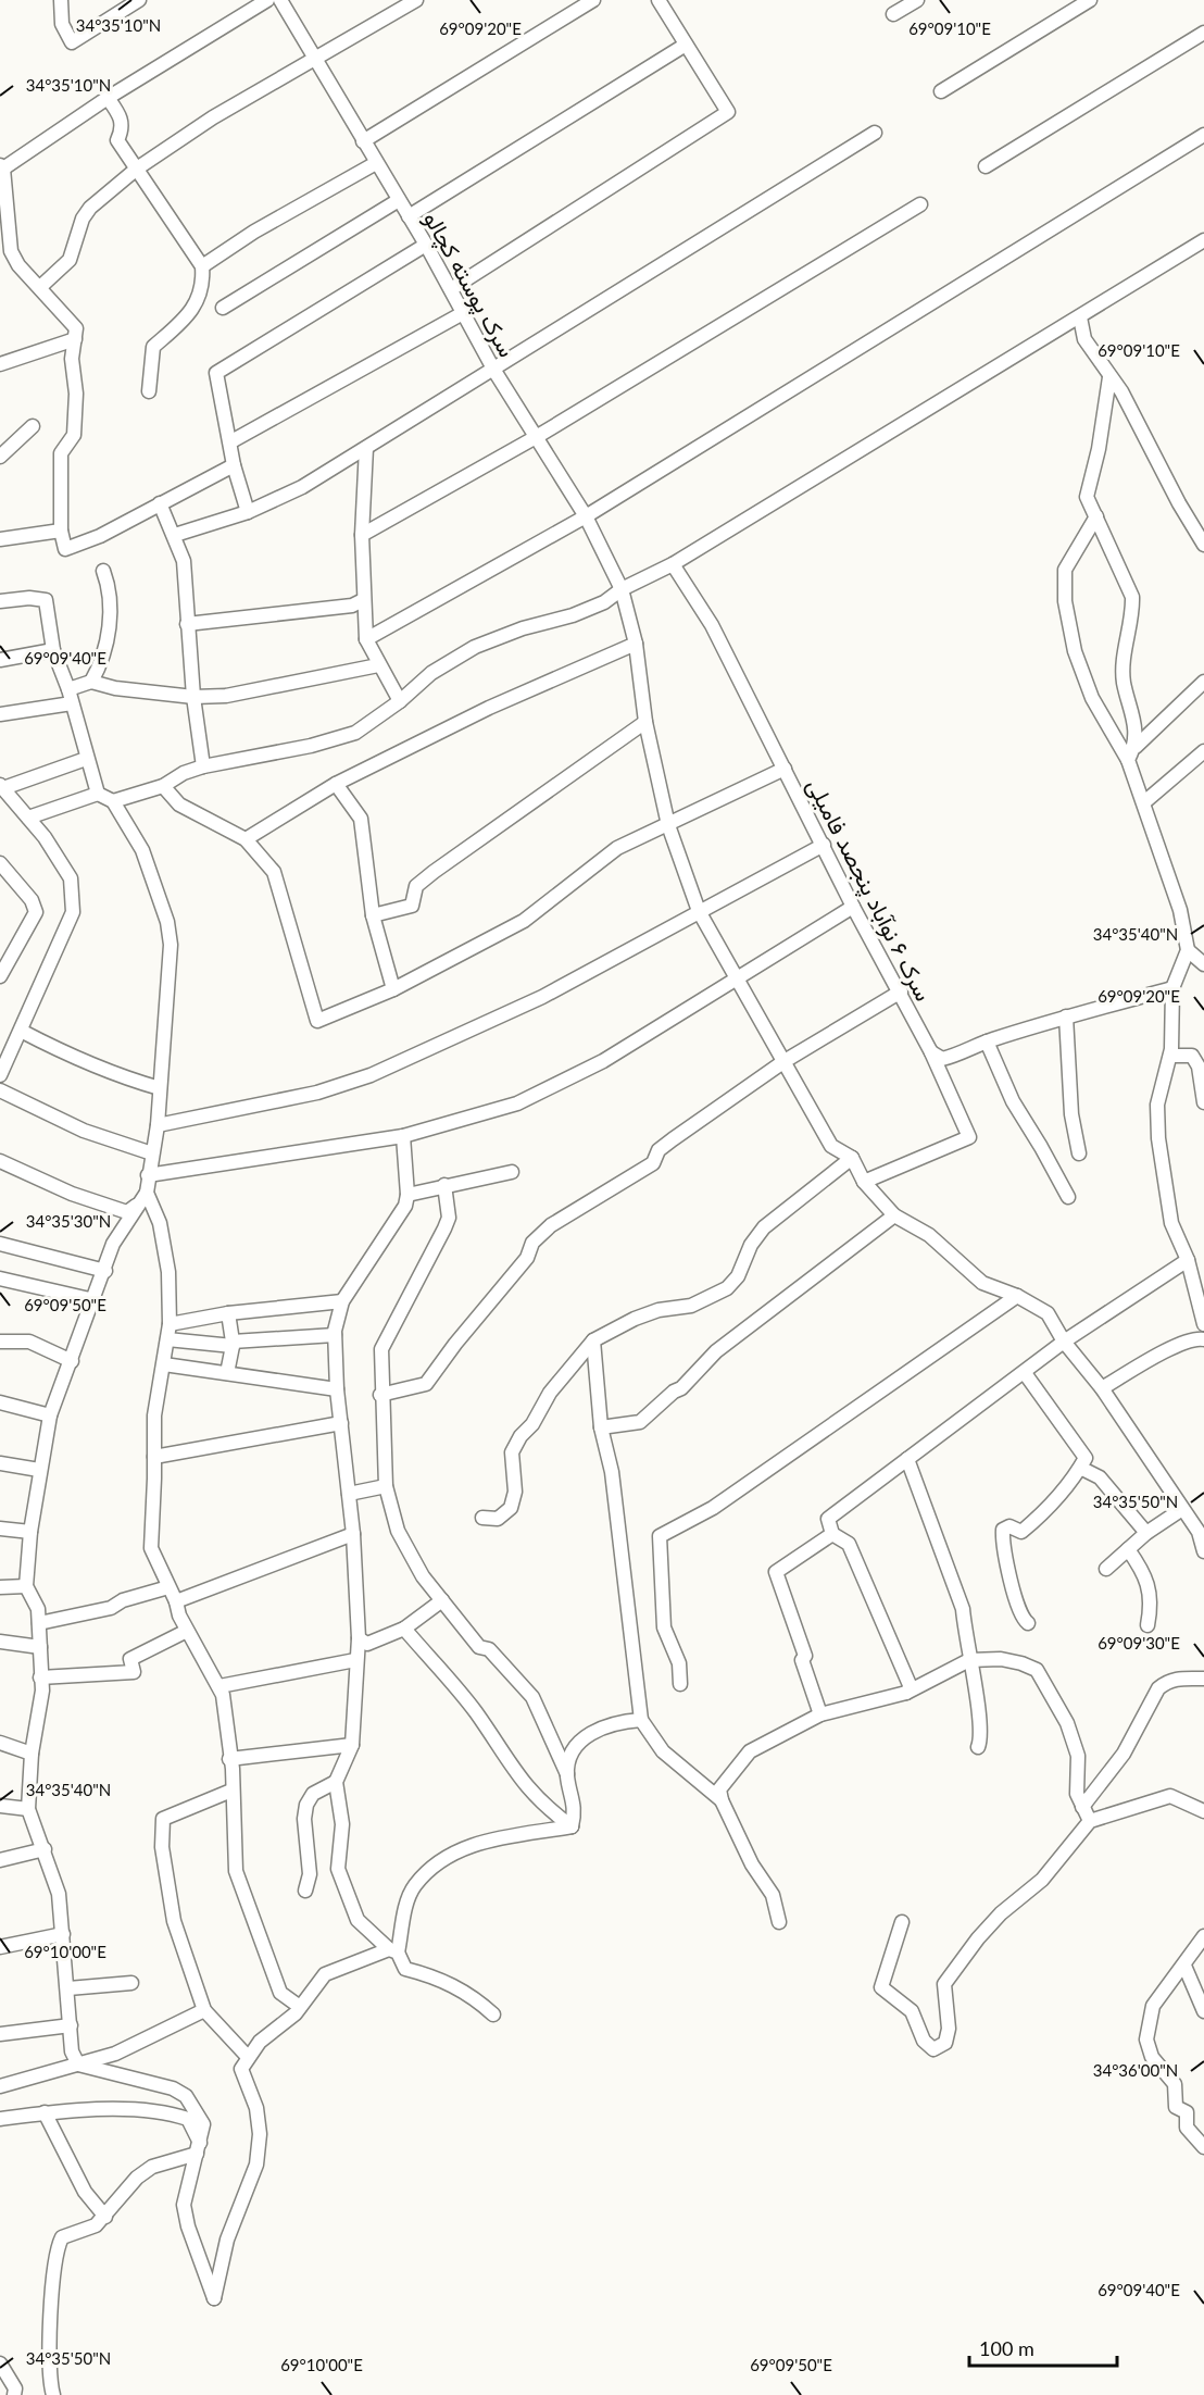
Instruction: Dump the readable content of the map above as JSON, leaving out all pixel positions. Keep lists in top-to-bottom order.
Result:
{
  "streets": {
    "street": ["سرک پوسته کچالو", "سرک ۶ نوآباد پنجصد فامیلی"]
  },
  "scale_bar": "100 m",
  "coordinates": [
    "34°35'10\"N",
    "69°09'20\"E",
    "69°09'10\"E",
    "69°09'40\"E",
    "34°35'40\"N",
    "34°35'30\"N",
    "69°09'50\"E",
    "34°35'50\"N",
    "69°09'30\"E",
    "69°10'00\"E",
    "34°36'00\"N"
  ]
}
